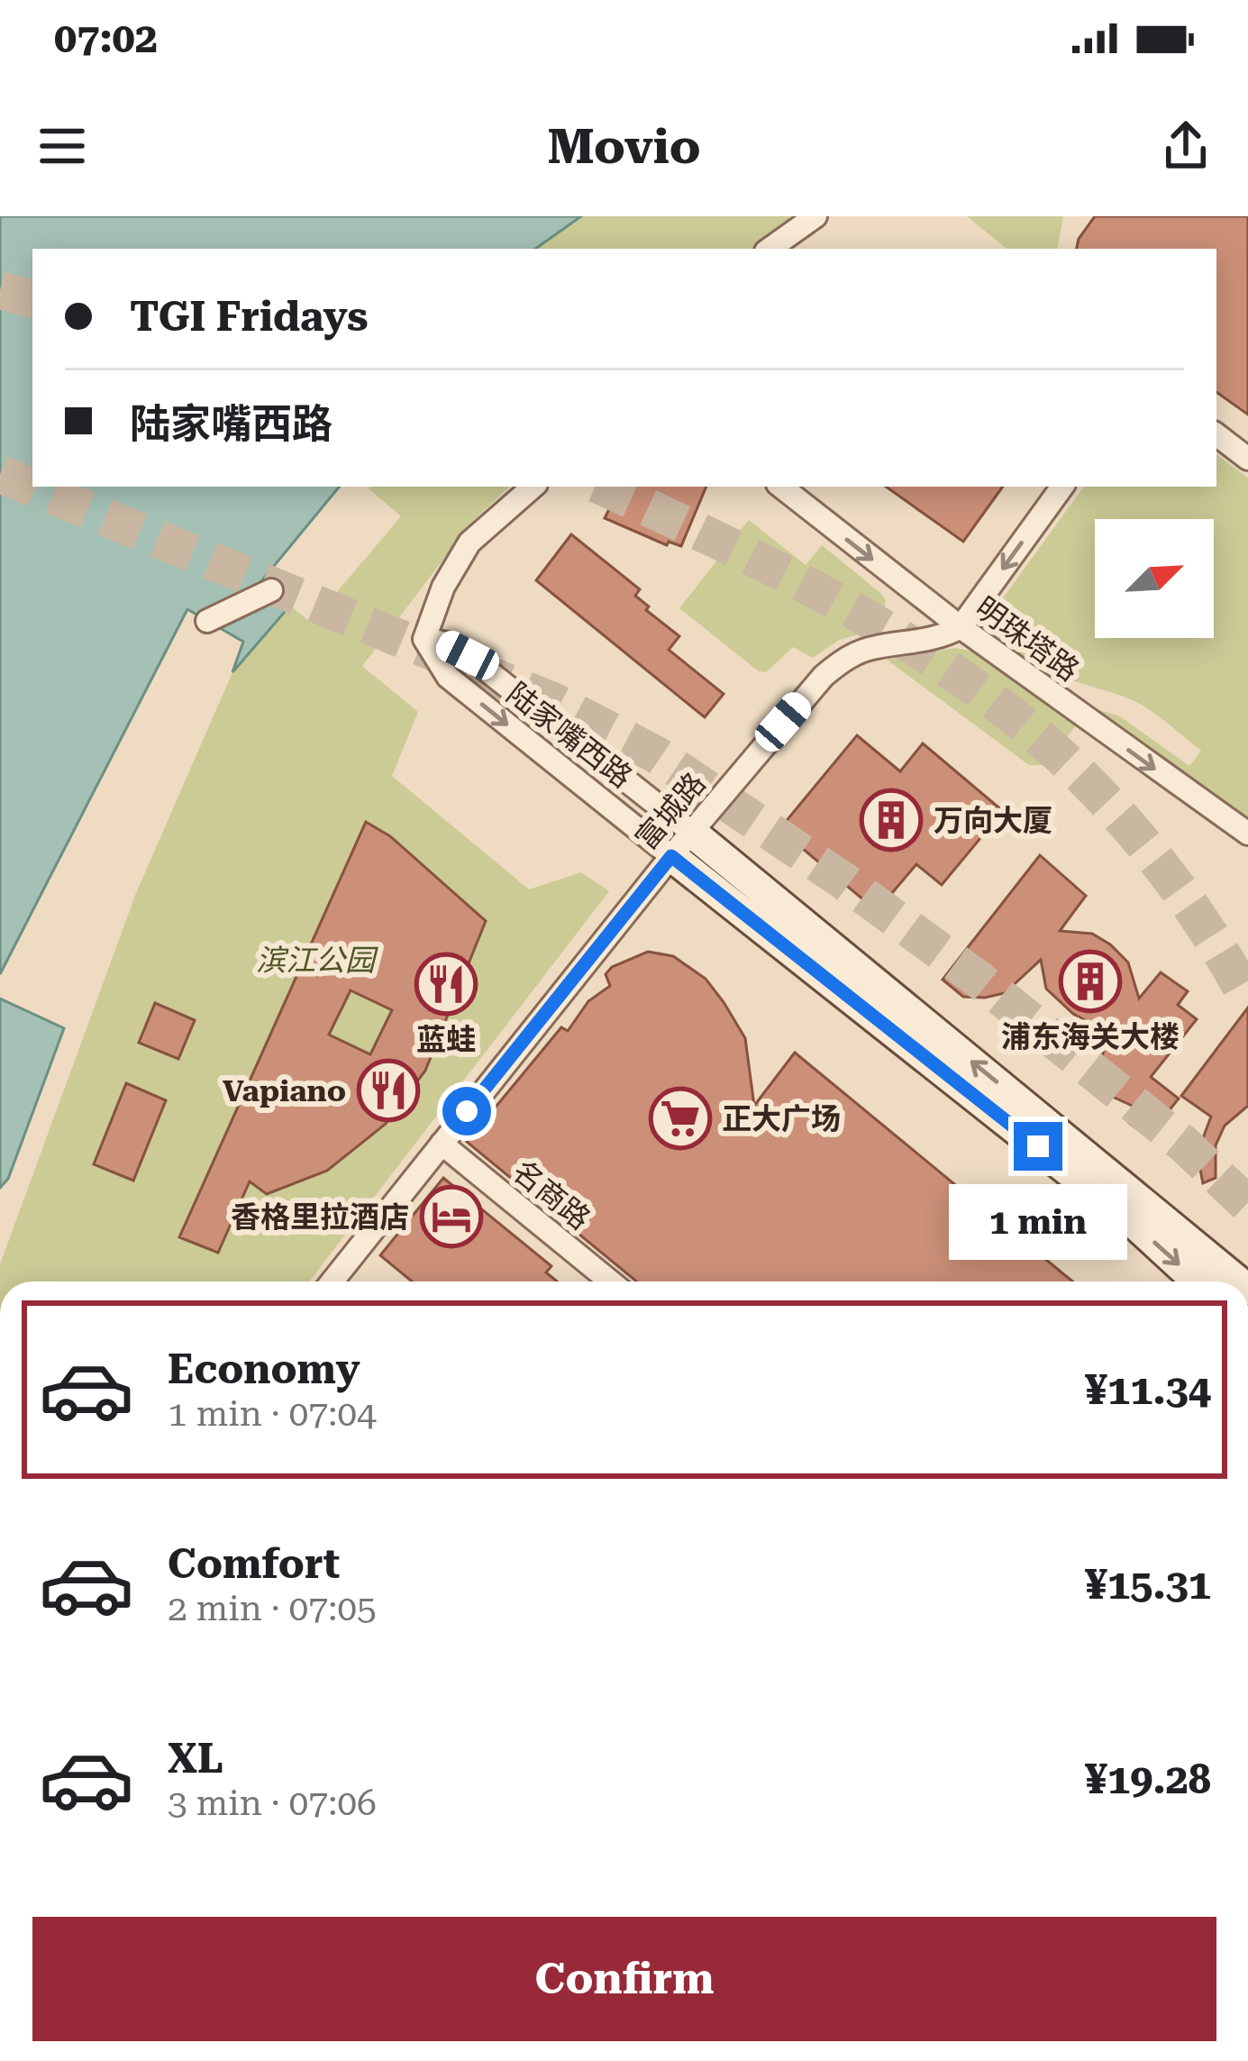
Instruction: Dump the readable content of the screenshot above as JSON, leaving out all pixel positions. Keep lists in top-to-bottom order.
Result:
{
  "streets": {
    "street": [
      "明珠塔路",
      "陆家嘴西路",
      "富城路",
      "名商路"
    ]
  },
  "crossings": [
    ["明珠塔路", "富城路"],
    ["陆家嘴西路", "富城路"],
    ["富城路", "名商路"]
  ],
  "one_way": ["明珠塔路"],
  "parks": ["滨江公园"],
  "places": {
    "building": ["万向大厦", "浦东海关大楼"],
    "restaurant": ["蓝蛙", "Vapiano"],
    "supermarket": ["正大广场"],
    "hotel": ["香格里拉酒店"]
  },
  "north": "top right",
  "page": {
    "status": "07:02",
    "header": "Movio",
    "banner": ["TGI Fridays", "陆家嘴西路"],
    "bubble": "1 min",
    "list": [
      {
        "name": "Economy",
        "note": "1 min · 07:04",
        "value": "¥11.34"
      },
      {
        "name": "Comfort",
        "note": "2 min · 07:05",
        "value": "¥15.31"
      },
      {
        "name": "XL",
        "note": "3 min · 07:06",
        "value": "¥19.28"
      }
    ],
    "buttons": "Confirm"
  }
}
